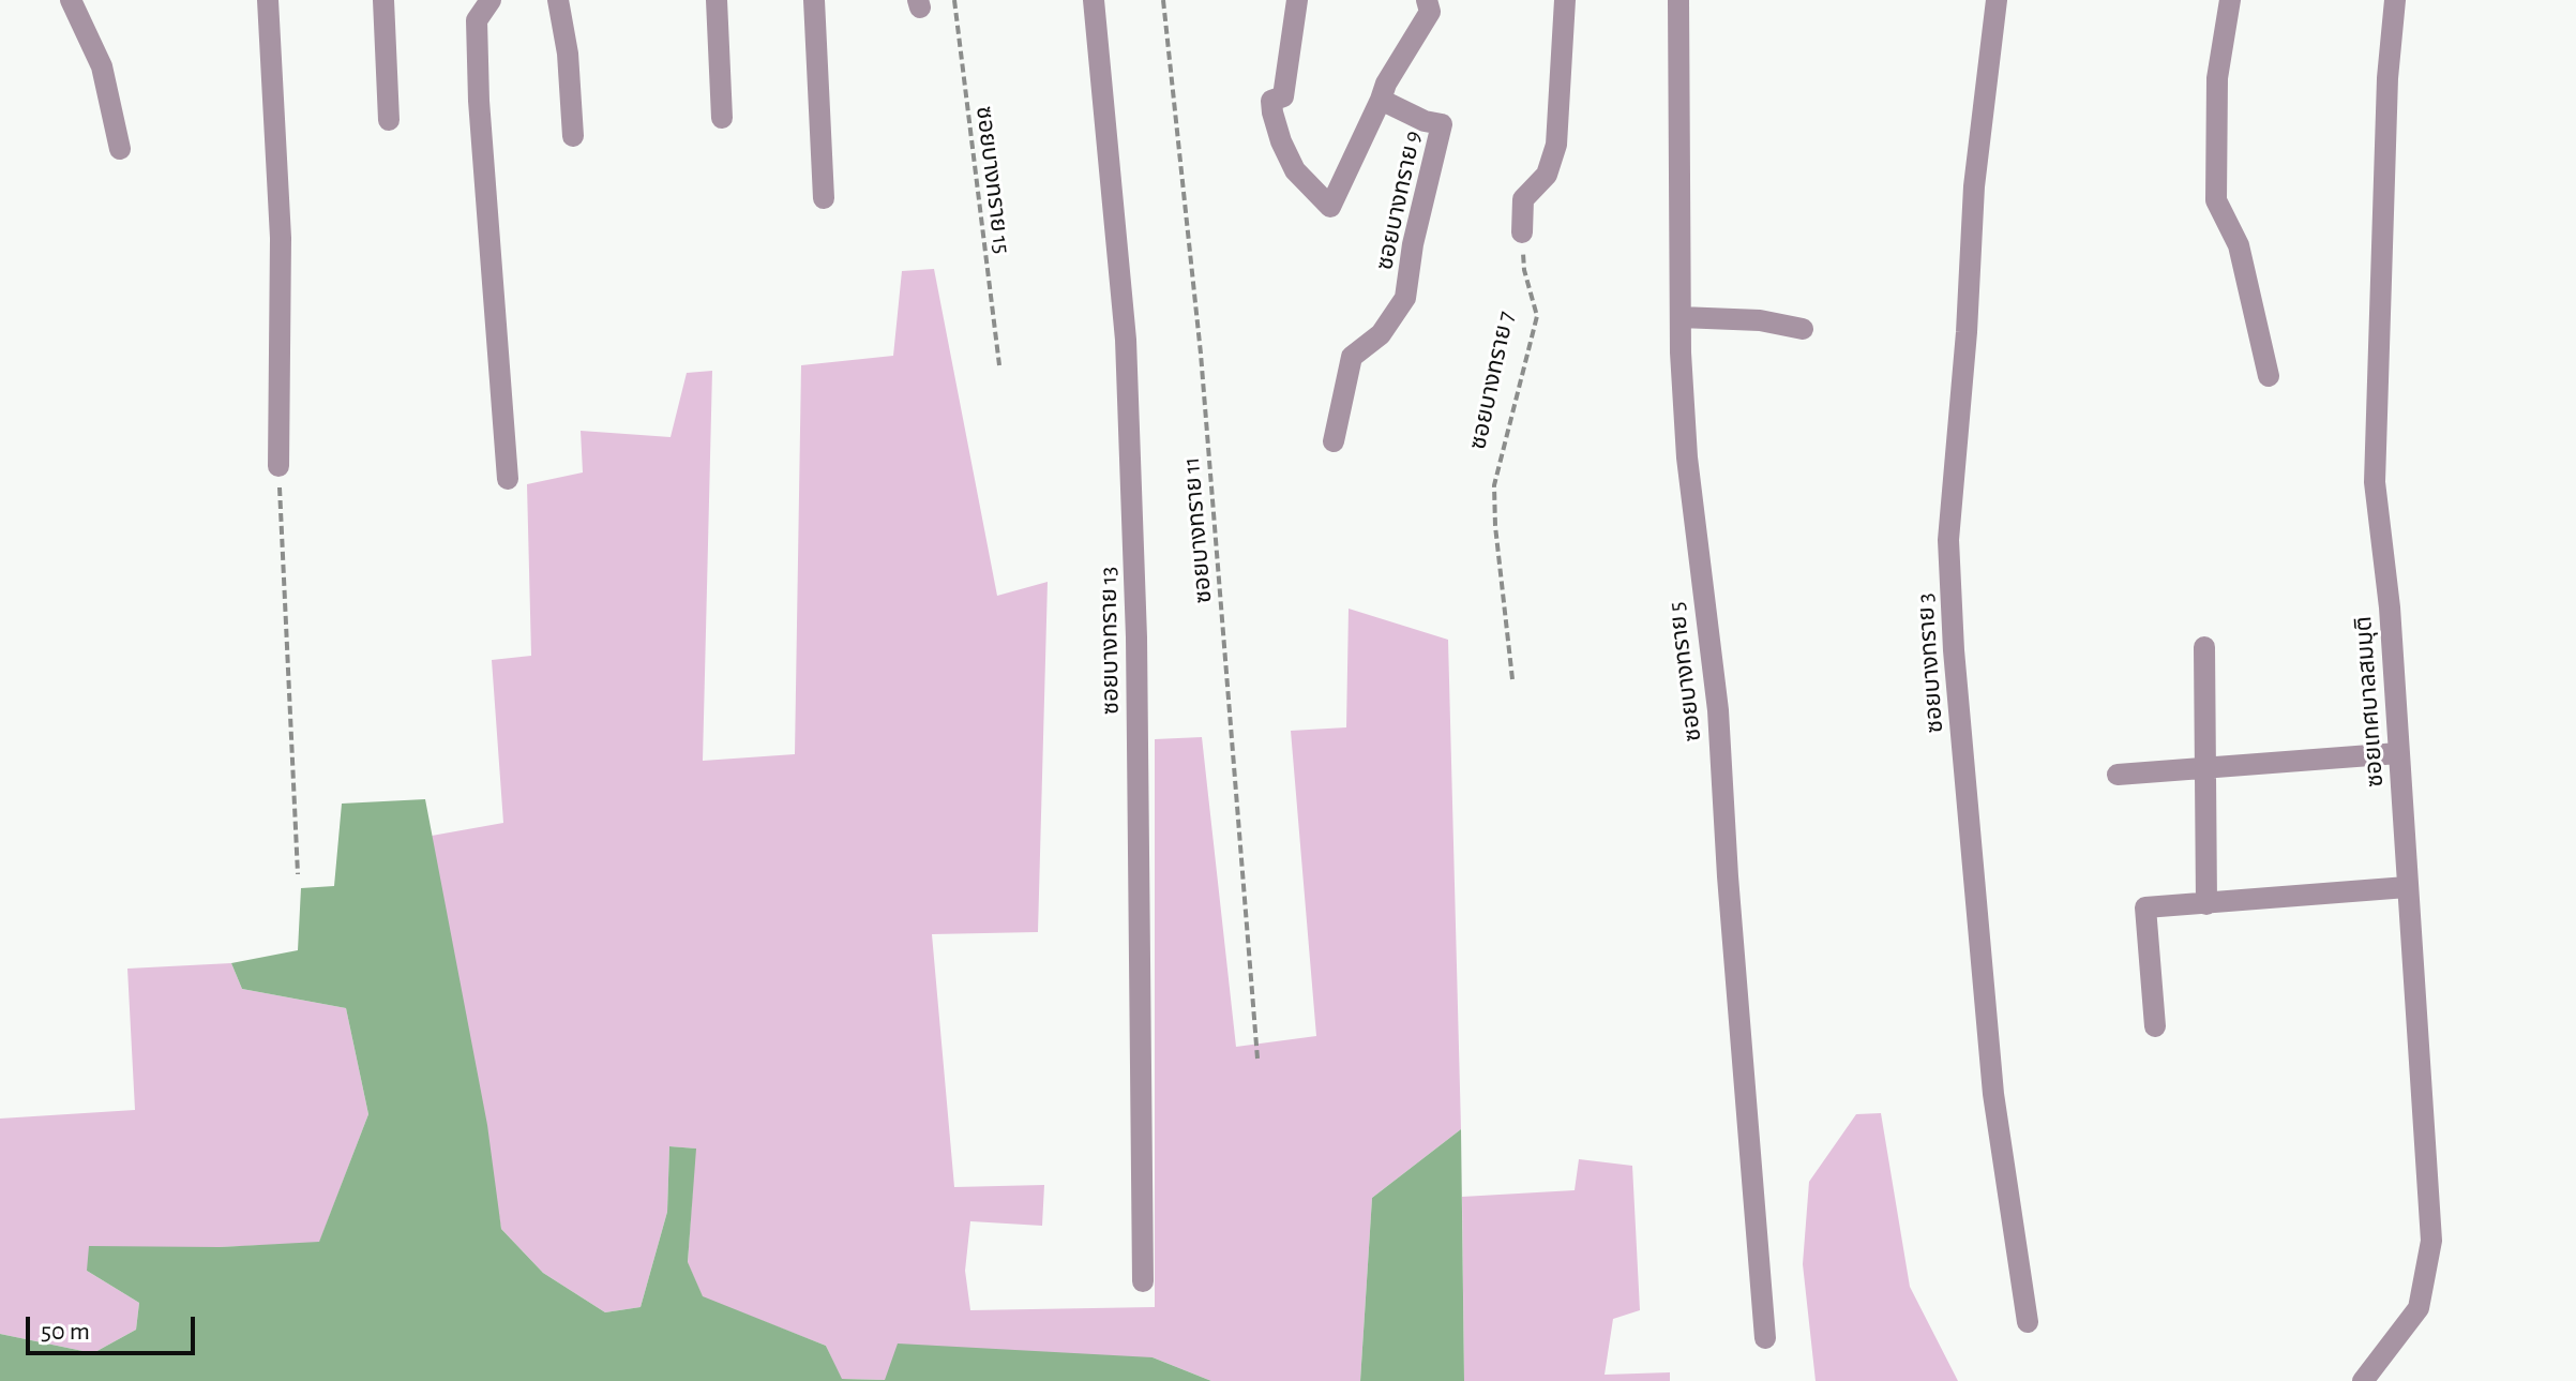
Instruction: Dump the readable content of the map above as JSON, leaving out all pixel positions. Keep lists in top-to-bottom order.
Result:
{
  "streets": {
    "street": [
      "ซอยบางทราย 9",
      "ซอยบางทราย 13",
      "ซอยบางทราย 3",
      "ซอยบางทราย 5",
      "ซอยเทศบาลสมมุติ"
    ],
    "path": ["ซอยบางทราย 15", "ซอยบางทราย 7", "ซอยบางทราย 11"]
  },
  "scale_bar": "50 m"
}
